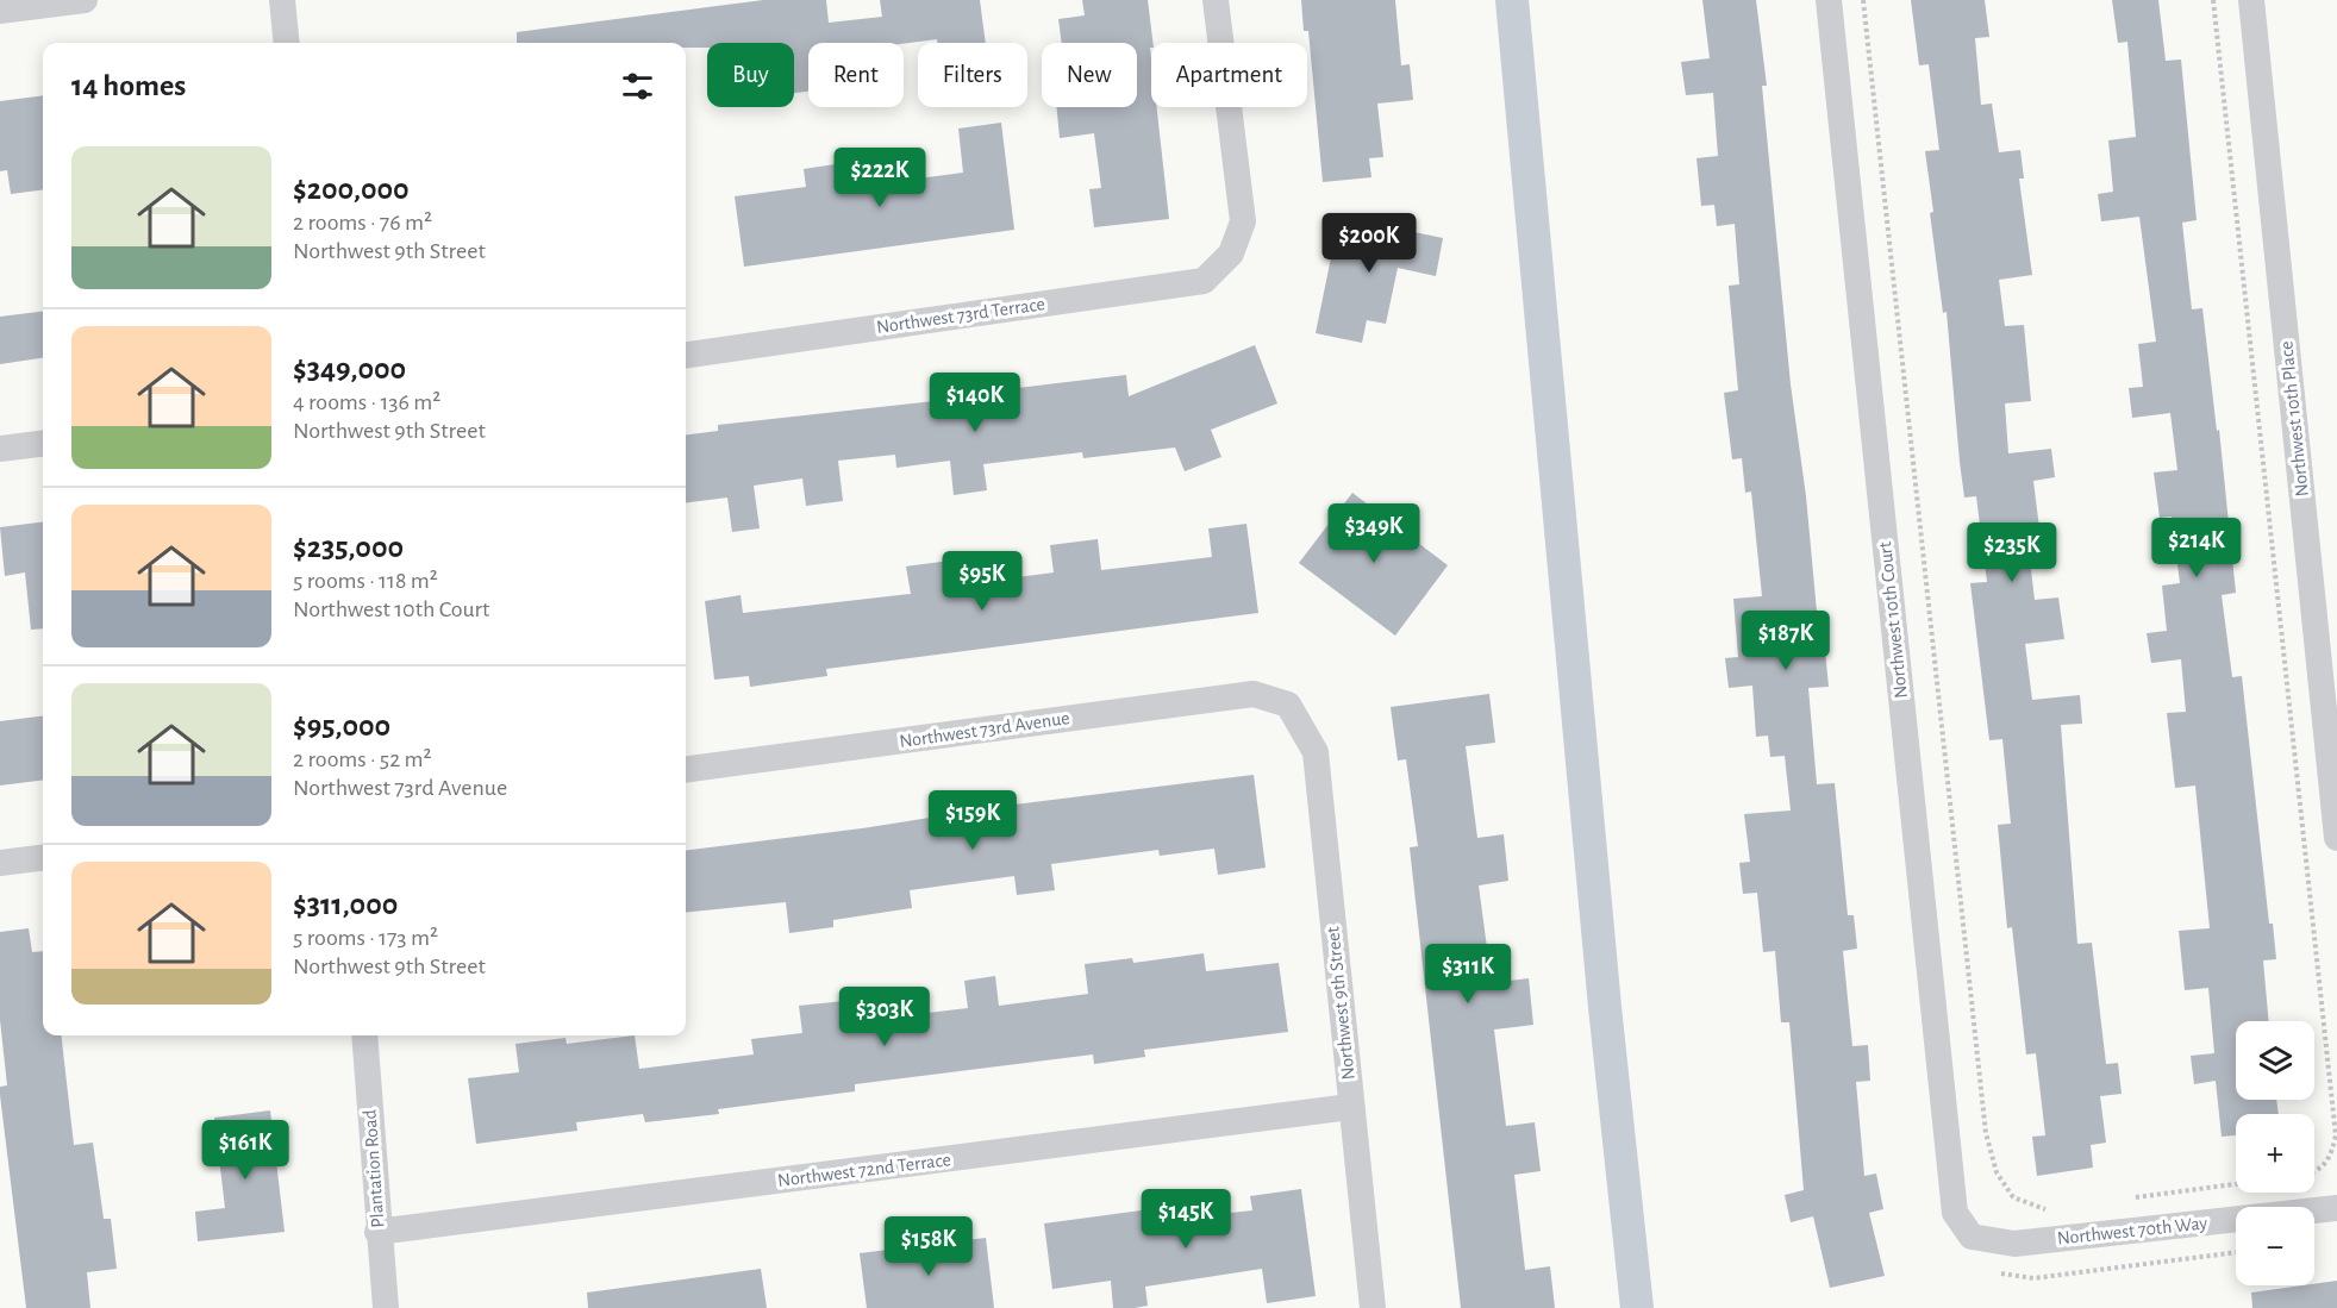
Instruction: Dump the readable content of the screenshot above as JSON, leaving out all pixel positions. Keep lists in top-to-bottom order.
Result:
{
  "streets": {
    "street": [
      "Northwest 73rd Terrace",
      "Northwest 10th Place",
      "Northwest 10th Court",
      "Northwest 73rd Avenue",
      "Northwest 9th Street",
      "Plantation Road",
      "Northwest 72nd Terrace",
      "Northwest 70th Way"
    ]
  },
  "crossings": [
    ["Northwest 10th Court", "Northwest 70th Way"],
    ["Northwest 73rd Avenue", "Northwest 9th Street"],
    ["Northwest 9th Street", "Northwest 72nd Terrace"],
    ["Plantation Road", "Northwest 72nd Terrace"]
  ],
  "page": {
    "chip": [
      "Buy",
      "Rent",
      "Filters",
      "New",
      "Apartment"
    ],
    "heading": "14 homes",
    "list": [
      {
        "name": "$200,000",
        "note": "2 rooms · 76 m² · Northwest 9th Street"
      },
      {
        "name": "$349,000",
        "note": "4 rooms · 136 m² · Northwest 9th Street"
      },
      {
        "name": "$235,000",
        "note": "5 rooms · 118 m² · Northwest 10th Court"
      },
      {
        "name": "$95,000",
        "note": "2 rooms · 52 m² · Northwest 73rd Avenue"
      },
      {
        "name": "$311,000",
        "note": "5 rooms · 173 m² · Northwest 9th Street"
      }
    ],
    "price": [
      "$222K",
      "$200K",
      "$140K",
      "$349K",
      "$214K",
      "$235K",
      "$95K",
      "$187K",
      "$159K",
      "$311K",
      "$303K",
      "$161K",
      "$145K",
      "$158K"
    ],
    "map_buttons": ["+", "−"]
  }
}
